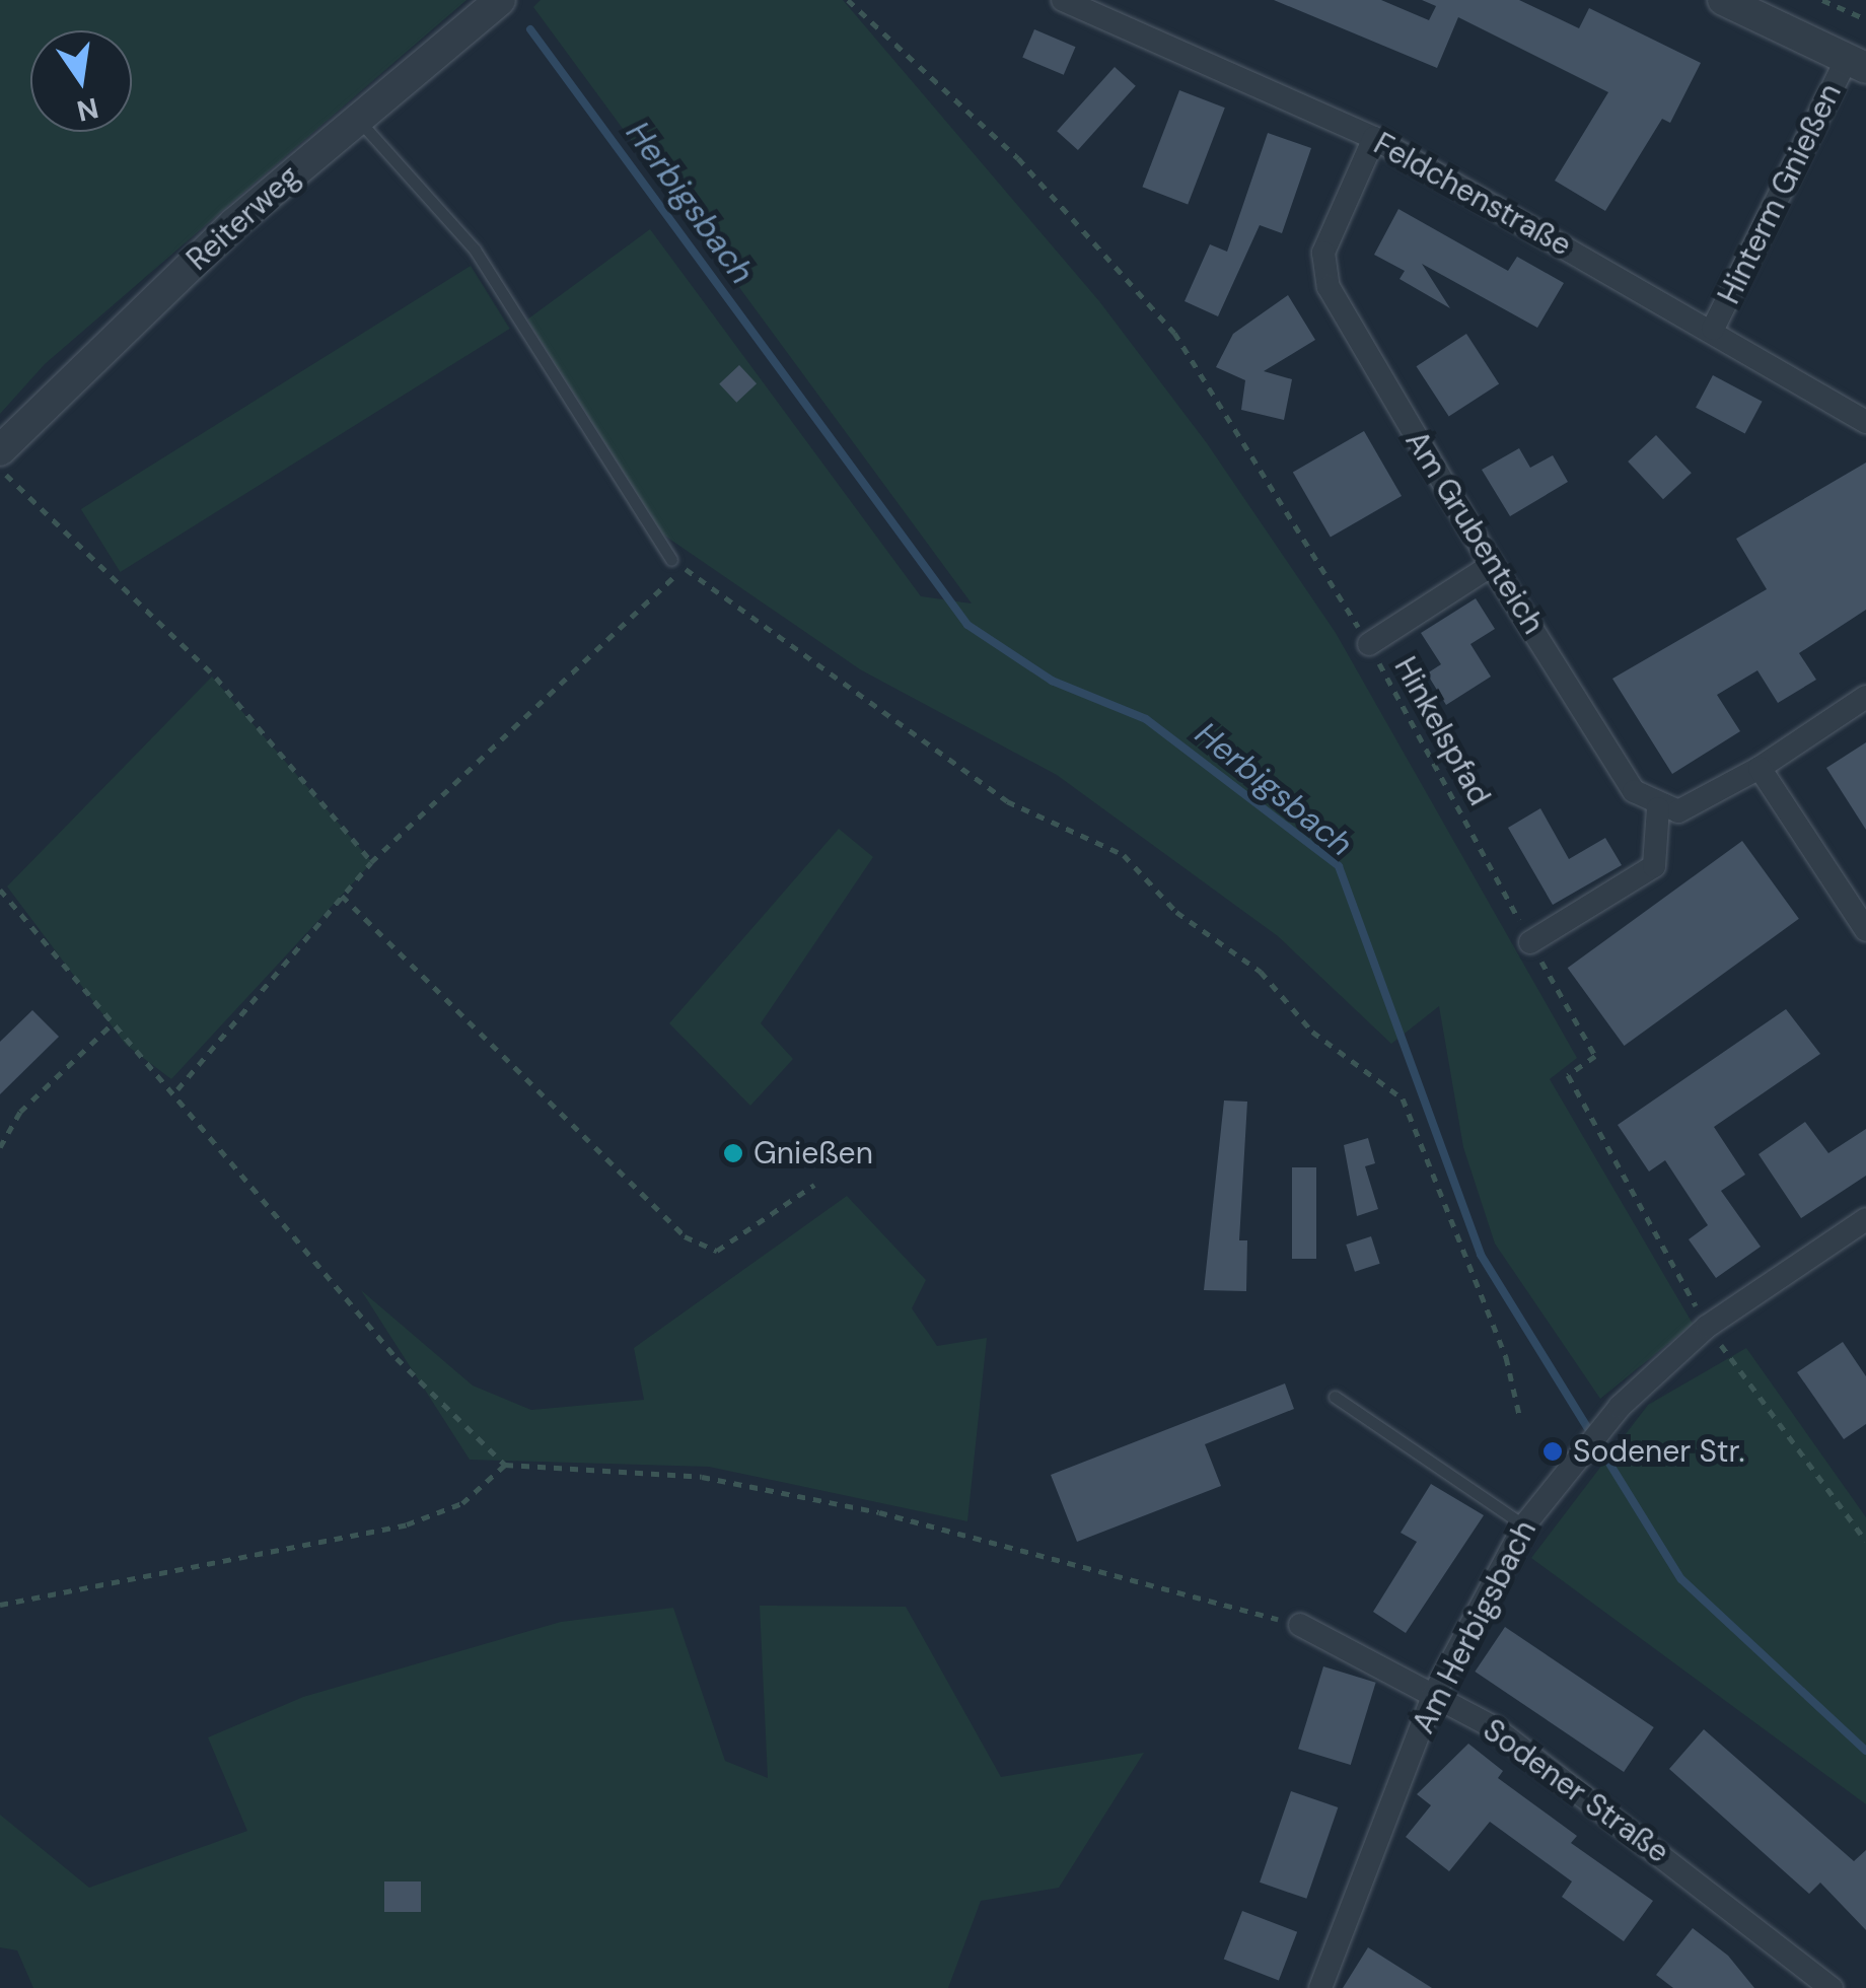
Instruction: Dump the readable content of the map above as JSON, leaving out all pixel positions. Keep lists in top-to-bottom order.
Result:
{
  "streets": {
    "street": [
      "Hinterm Gnießen",
      "Feldchenstraße",
      "Reiterweg",
      "Am Grubenteich",
      "Am Herbigsbach",
      "Sodener Straße"
    ],
    "path": ["Hinkelspfad"]
  },
  "crossings": [
    ["Hinterm Gnießen", "Feldchenstraße"],
    ["Feldchenstraße", "Am Grubenteich"],
    ["Hinkelspfad", "Am Herbigsbach"],
    ["Am Herbigsbach", "Sodener Straße"]
  ],
  "water": ["Herbigsbach"],
  "places": ["Gnießen", "Sodener Str."],
  "north": "bottom"
}
